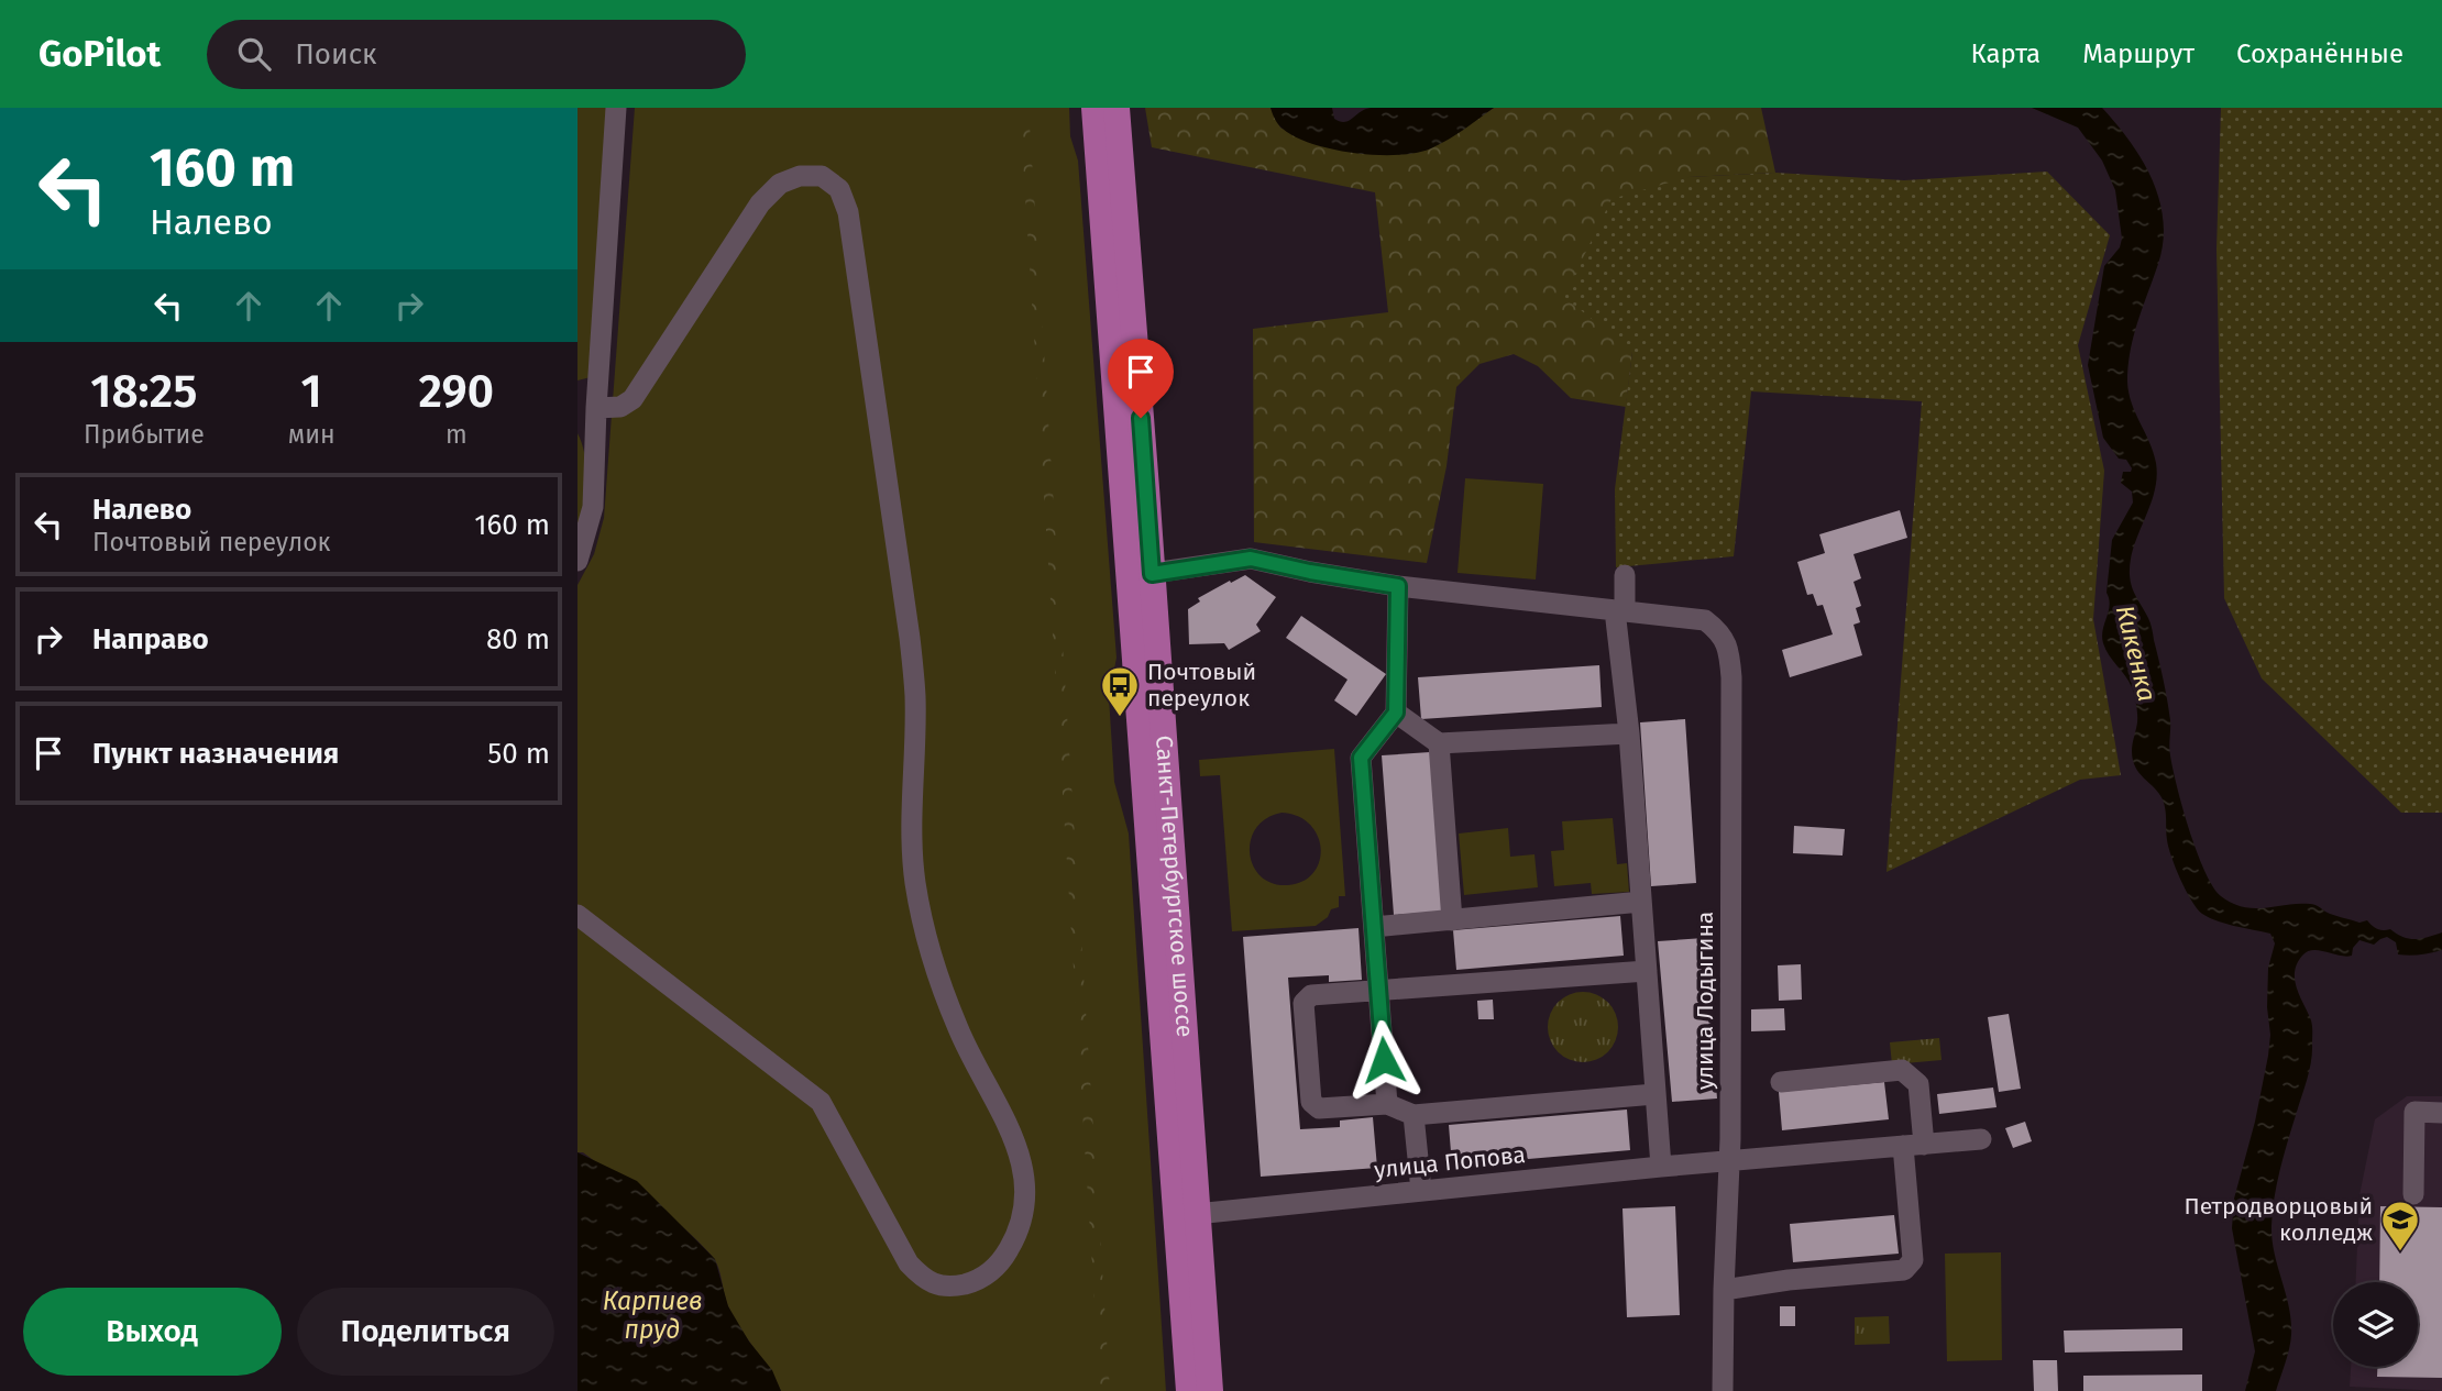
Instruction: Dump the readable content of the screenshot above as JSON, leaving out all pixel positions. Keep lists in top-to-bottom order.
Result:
{
  "streets": {
    "main road": ["Санкт-Петербургское шоссе"],
    "street": ["улица Лодыгина", "улица Попова"]
  },
  "crossings": [
    ["Санкт-Петербургское шоссе", "улица Попова"],
    ["улица Лодыгина", "улица Попова"]
  ],
  "water": ["Кикенка", "Карпиев пруд"],
  "places": {
    "bus stop": ["Почтовый переулок"],
    "school or university": ["Петродворцовый колледж"]
  },
  "page": {
    "header": "GoPilot",
    "search": "Поиск",
    "nav": ["Карта", "Маршрут", "Сохранённые"],
    "turn": ["160 m", "Налево"],
    "eta": [
      "18:25",
      "Прибытие",
      "1",
      "мин",
      "290",
      "m"
    ],
    "list": [
      {
        "name": "Налево",
        "note": "Почтовый переулок",
        "value": "160 m"
      },
      {
        "name": "Направо",
        "value": "80 m"
      },
      {
        "name": "Пункт назначения",
        "value": "50 m"
      }
    ],
    "buttons": ["Выход", "Поделиться"]
  }
}
